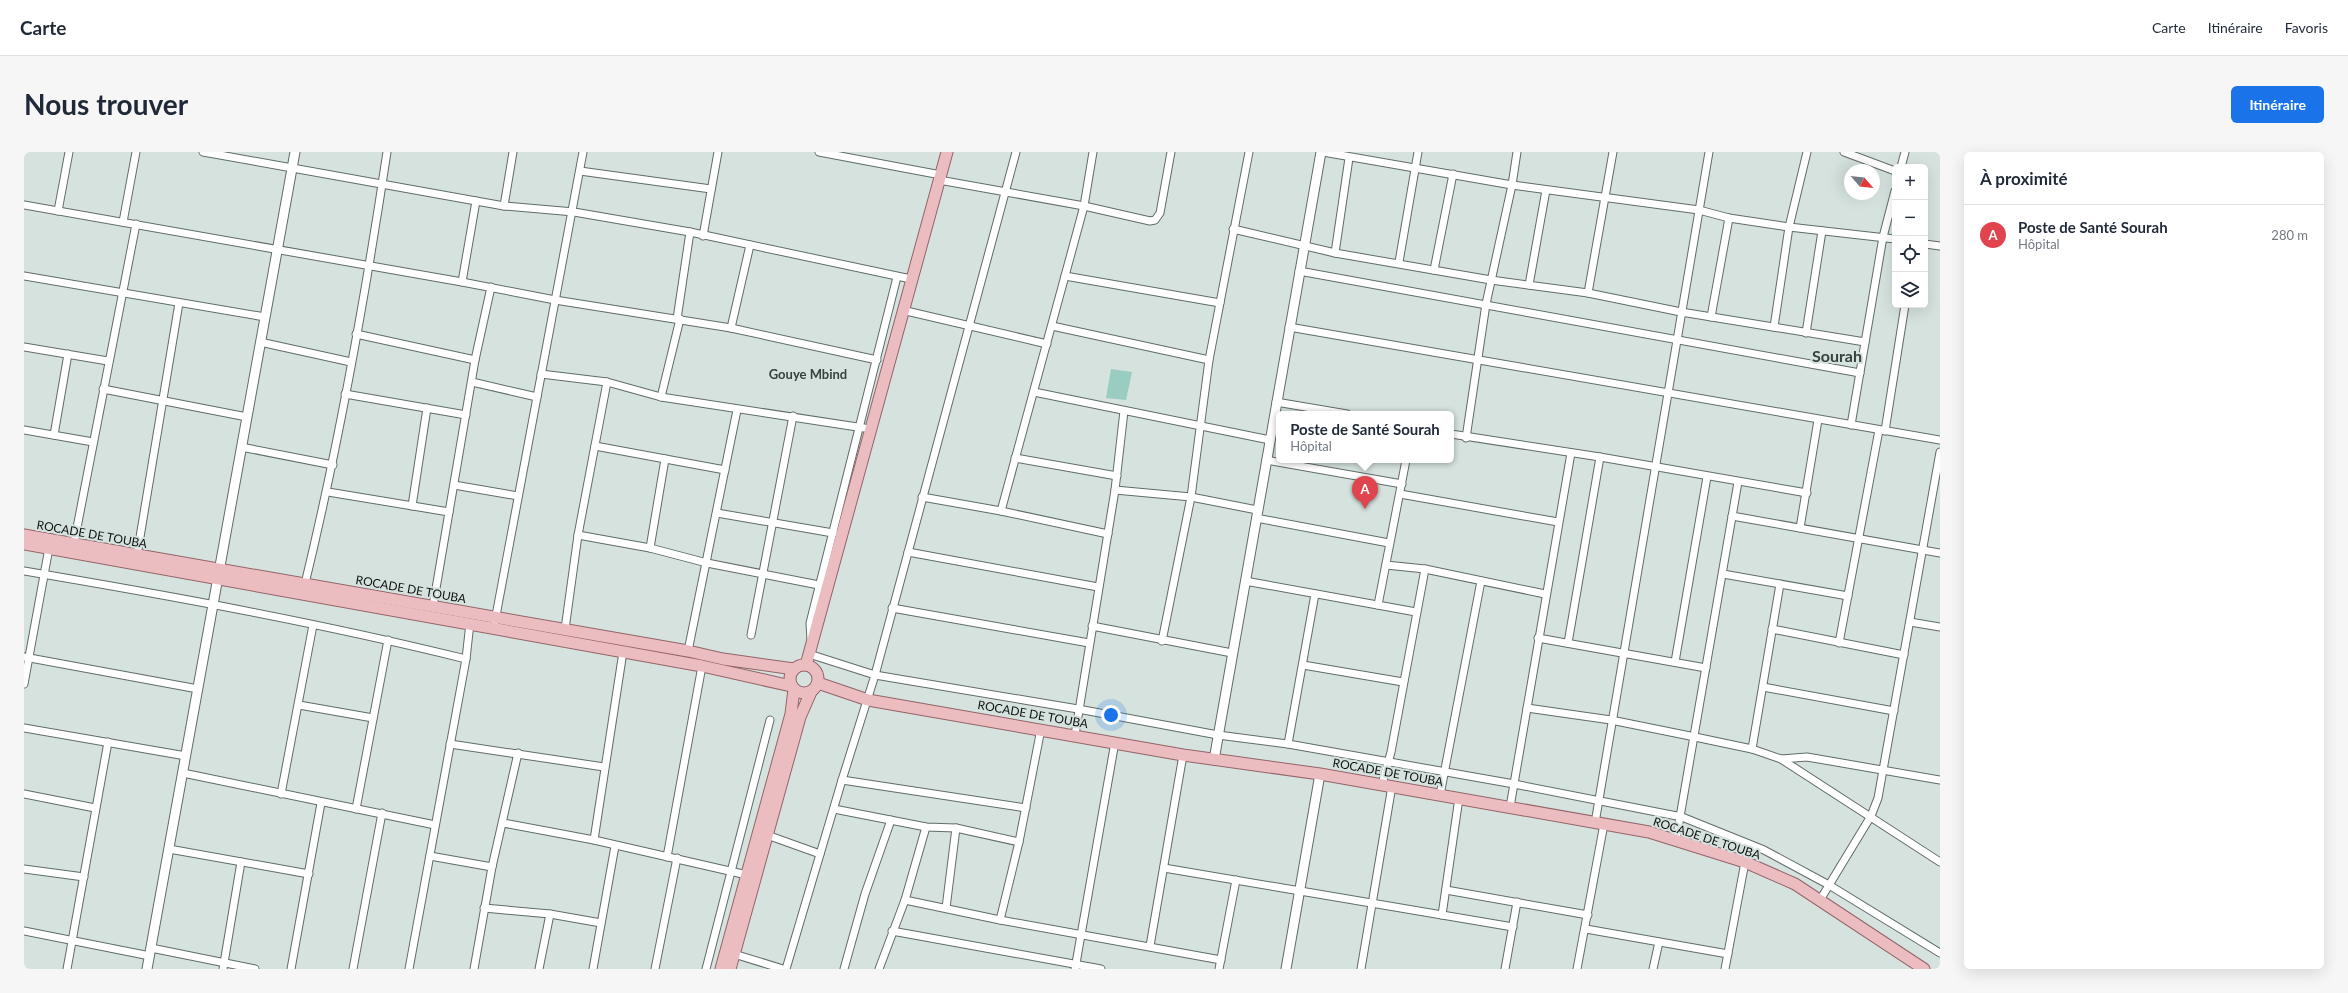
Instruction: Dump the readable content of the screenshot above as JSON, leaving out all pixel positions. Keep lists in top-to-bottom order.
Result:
{
  "streets": {
    "main road": ["ROCADE DE TOUBA"]
  },
  "districts": ["Sourah", "Gouye Mbind"],
  "north": "bottom right",
  "page": {
    "header": "Carte",
    "nav": ["Carte", "Itinéraire", "Favoris"],
    "buttons": "Itinéraire",
    "title": "Nous trouver",
    "heading": "À proximité",
    "map_buttons": ["+", "−"],
    "list": [
      {
        "mark": "A",
        "name": "Poste de Santé Sourah",
        "note": "Hôpital",
        "value": "280 m"
      }
    ],
    "popup": ["Poste de Santé Sourah", "Hôpital"],
    "pins": "A"
  }
}
